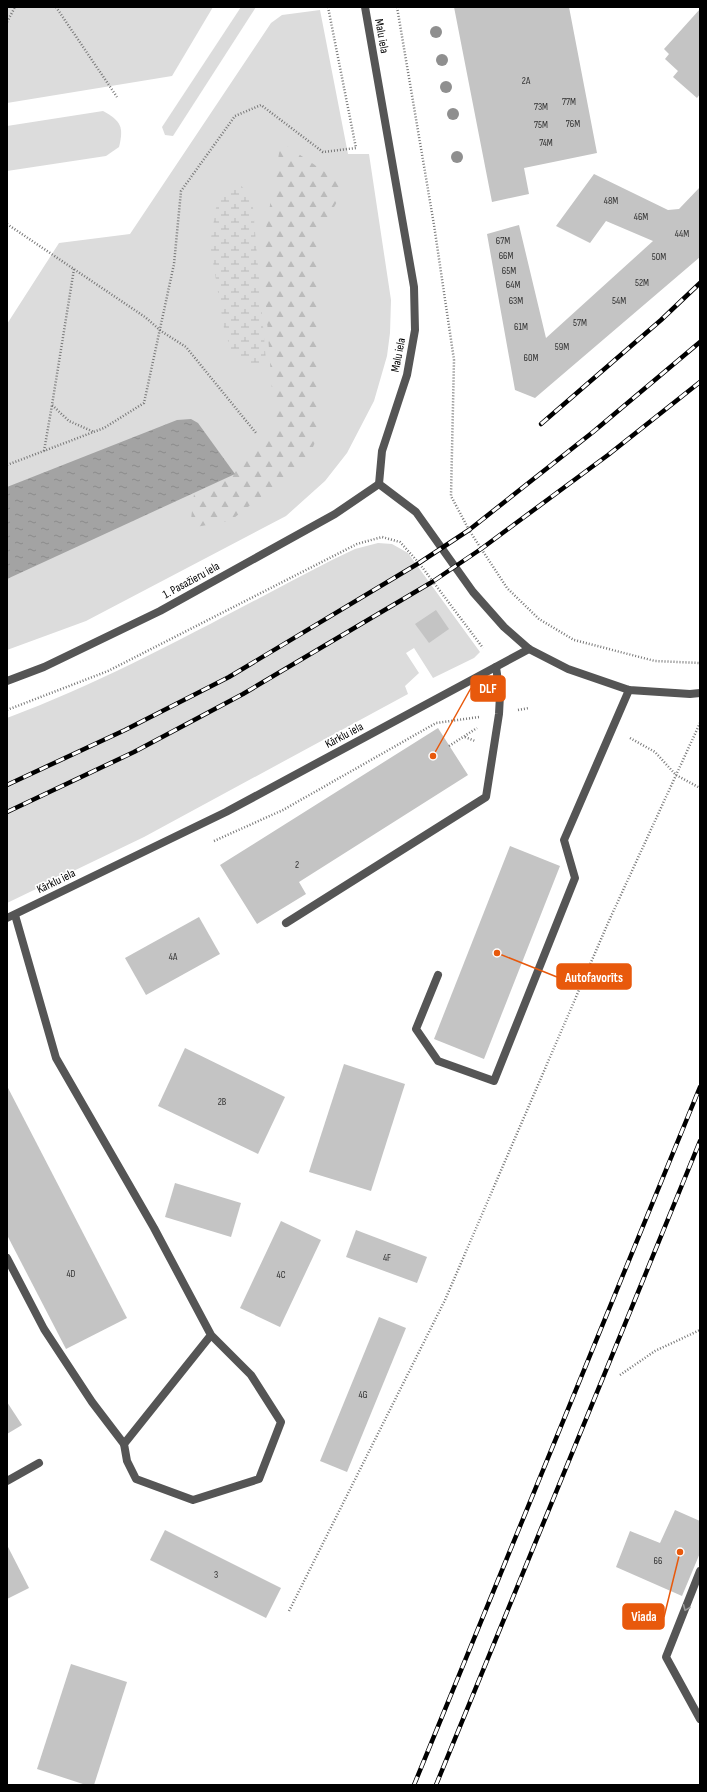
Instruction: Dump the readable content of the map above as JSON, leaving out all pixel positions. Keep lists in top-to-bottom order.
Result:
{
  "streets": {
    "street": ["Malu iela", "1. Pasažieru iela", "Kārklu iela"]
  },
  "crossings": [
    ["Malu iela", "1. Pasažieru iela"]
  ],
  "places": ["DLF", "Autofavorīts", "Viada"],
  "house_numbers": [
    "2A",
    "77M",
    "73M",
    "76M",
    "75M",
    "74M",
    "48M",
    "46M",
    "44M",
    "67M",
    "66M",
    "50M",
    "65M",
    "52M",
    "64M",
    "63M",
    "54M",
    "57M",
    "61M",
    "59M",
    "60M",
    "2",
    "4A",
    "2B",
    "4F",
    "4D",
    "4C",
    "4G",
    "66",
    "3"
  ]
}
